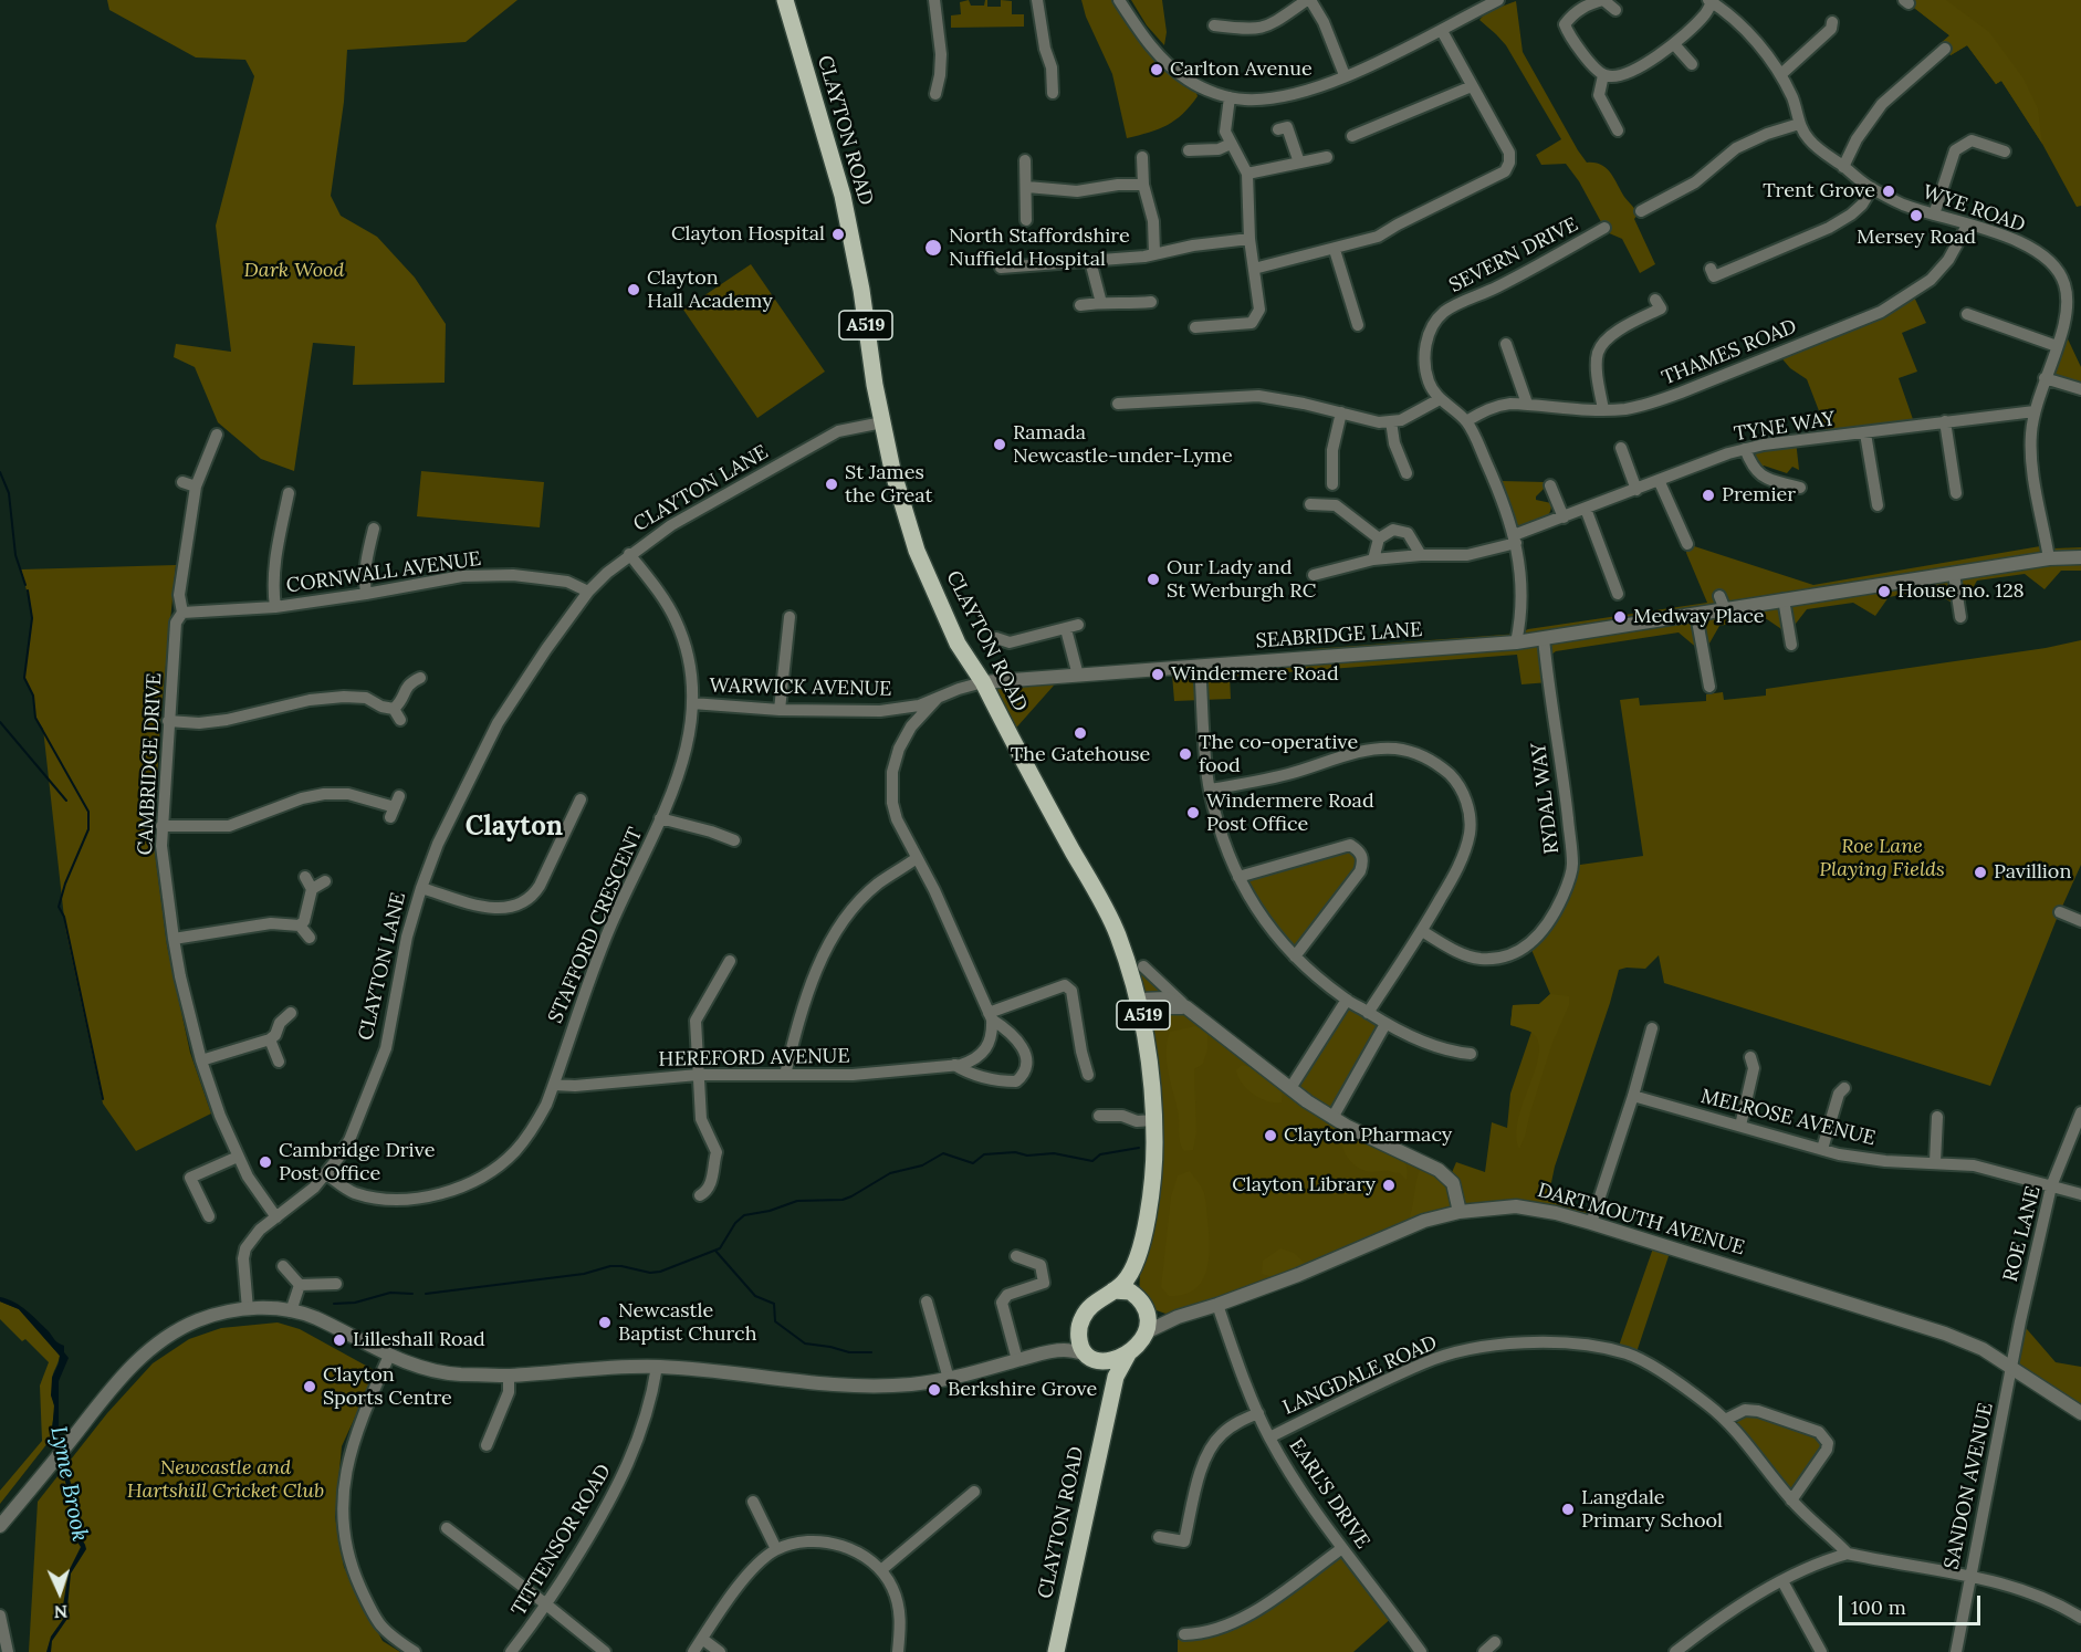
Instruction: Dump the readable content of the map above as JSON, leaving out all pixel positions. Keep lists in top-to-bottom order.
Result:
{
  "streets": {
    "main road": ["CLAYTON ROAD", "A519"],
    "street": [
      "WYE ROAD",
      "SEVERN DRIVE",
      "THAMES ROAD",
      "TYNE WAY",
      "CLAYTON LANE",
      "CORNWALL AVENUE",
      "SEABRIDGE LANE",
      "WARWICK AVENUE",
      "CAMBRIDGE DRIVE",
      "RYDAL WAY",
      "STAFFORD CRESCENT",
      "HEREFORD AVENUE",
      "MELROSE AVENUE",
      "DARTMOUTH AVENUE",
      "ROE LANE",
      "LANGDALE ROAD",
      "SANDON AVENUE",
      "EARL'S DRIVE",
      "TITTENSOR ROAD"
    ]
  },
  "crossings": [
    ["CLAYTON ROAD", "A519"],
    ["CLAYTON ROAD", "CLAYTON LANE"],
    ["CLAYTON ROAD", "SEABRIDGE LANE"],
    ["CLAYTON ROAD", "WARWICK AVENUE"],
    ["CLAYTON ROAD", "DARTMOUTH AVENUE"],
    ["WYE ROAD", "THAMES ROAD"],
    ["WYE ROAD", "TYNE WAY"],
    ["WYE ROAD", "SEABRIDGE LANE"],
    ["SEVERN DRIVE", "THAMES ROAD"],
    ["SEVERN DRIVE", "TYNE WAY"],
    ["SEVERN DRIVE", "SEABRIDGE LANE"],
    ["A519", "DARTMOUTH AVENUE"],
    ["CLAYTON LANE", "CORNWALL AVENUE"],
    ["CLAYTON LANE", "CAMBRIDGE DRIVE"],
    ["CLAYTON LANE", "STAFFORD CRESCENT"],
    ["CORNWALL AVENUE", "CAMBRIDGE DRIVE"],
    ["SEABRIDGE LANE", "WARWICK AVENUE"],
    ["SEABRIDGE LANE", "RYDAL WAY"],
    ["WARWICK AVENUE", "STAFFORD CRESCENT"],
    ["WARWICK AVENUE", "HEREFORD AVENUE"],
    ["STAFFORD CRESCENT", "HEREFORD AVENUE"],
    ["MELROSE AVENUE", "ROE LANE"],
    ["DARTMOUTH AVENUE", "ROE LANE"],
    ["DARTMOUTH AVENUE", "SANDON AVENUE"],
    ["DARTMOUTH AVENUE", "EARL'S DRIVE"],
    ["ROE LANE", "SANDON AVENUE"],
    ["LANGDALE ROAD", "EARL'S DRIVE"]
  ],
  "districts": ["Clayton"],
  "water": ["Lyme Brook"],
  "parks": ["Dark Wood", "Roe Lane Playing Fields", "Newcastle and Hartshill Cricket Club"],
  "places": [
    "Carlton Avenue",
    "Trent Grove",
    "Mersey Road",
    "Clayton Hospital",
    "North Staffordshire Nuffield Hospital",
    "Clayton Hall Academy",
    "Ramada Newcastle-under-Lyme",
    "St James the Great",
    "Premier",
    "Our Lady and St Werburgh RC",
    "House no. 128",
    "Medway Place",
    "Windermere Road",
    "The Gatehouse",
    "The co-operative food",
    "Windermere Road Post Office",
    "Pavillion",
    "Clayton Pharmacy",
    "Cambridge Drive Post Office",
    "Clayton Library",
    "Newcastle Baptist Church",
    "Lilleshall Road",
    "Clayton Sports Centre",
    "Berkshire Grove",
    "Langdale Primary School"
  ],
  "scale_bar": "100 m",
  "north": "bottom"
}
